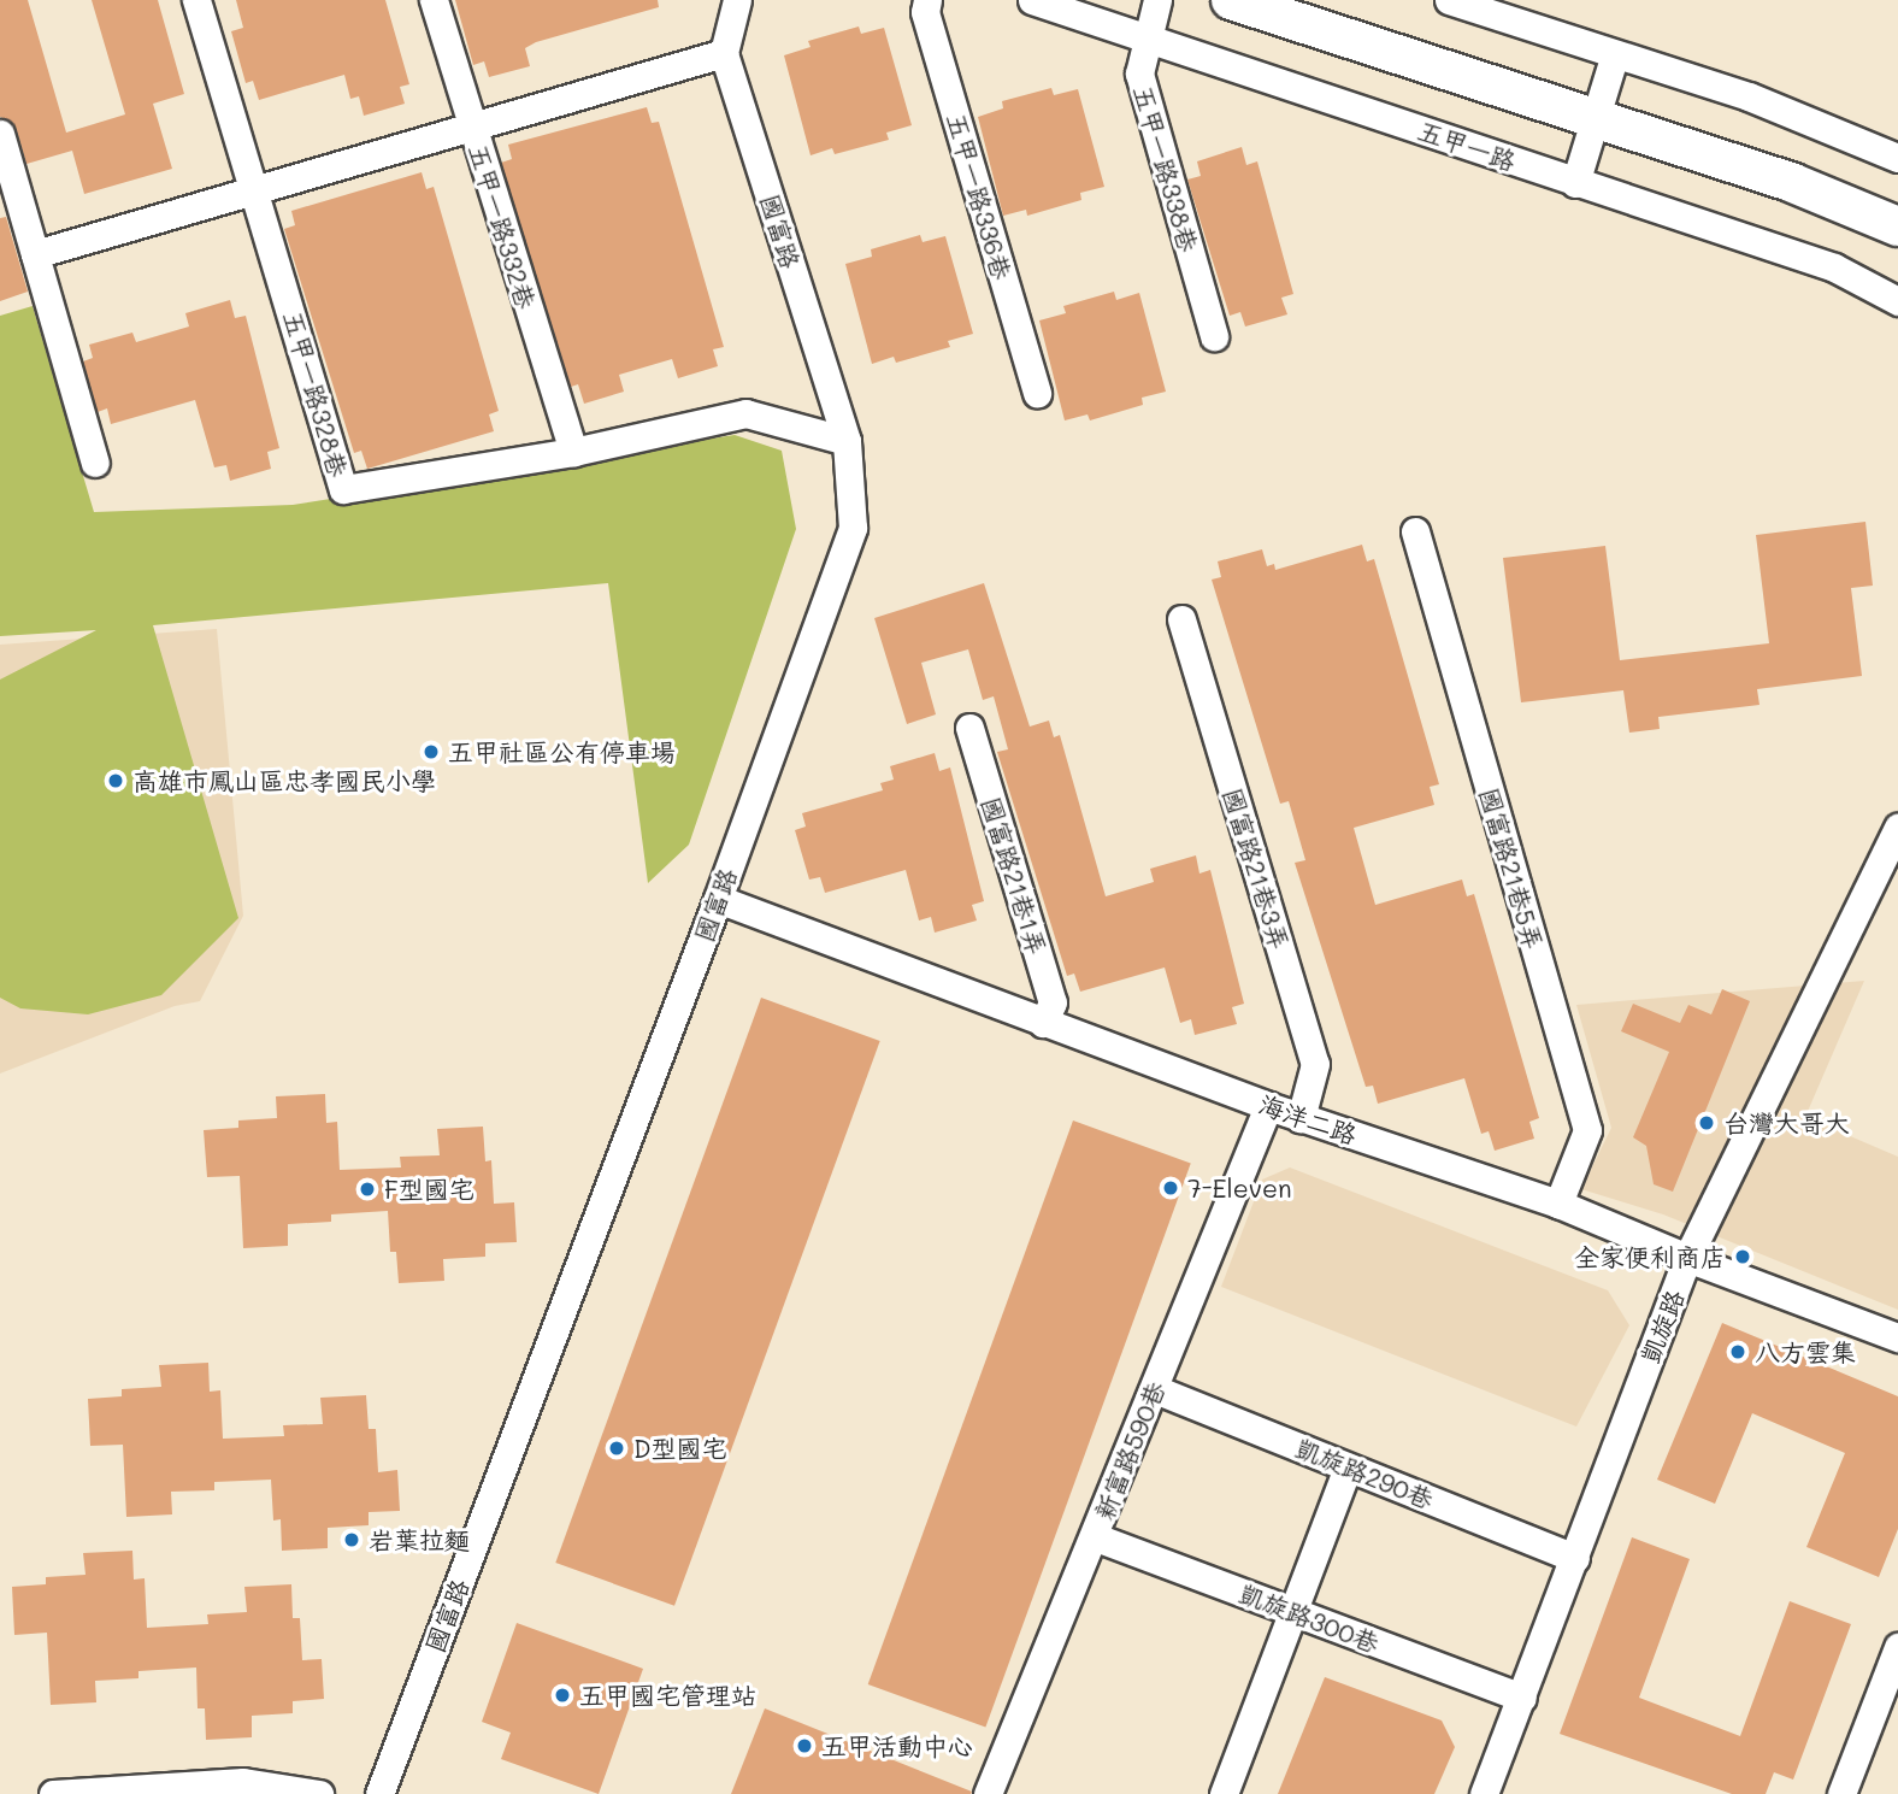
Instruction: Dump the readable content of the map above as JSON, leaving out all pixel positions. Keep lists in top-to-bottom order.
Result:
{
  "streets": {
    "street": [
      "五甲一路",
      "五甲一路338巷",
      "五甲一路336巷",
      "五甲一路332巷",
      "國富路",
      "五甲一路328巷",
      "國富路21巷3弄",
      "國富路21巷5弄",
      "國富路21巷1弄",
      "海洋二路",
      "凱旋路",
      "新富路590巷",
      "凱旋路290巷",
      "凱旋路300巷"
    ]
  },
  "crossings": [
    ["五甲一路", "五甲一路338巷"],
    ["五甲一路332巷", "五甲一路328巷"],
    ["國富路", "五甲一路328巷"],
    ["國富路", "海洋二路"],
    ["國富路21巷3弄", "海洋二路"],
    ["國富路21巷5弄", "海洋二路"],
    ["國富路21巷1弄", "海洋二路"],
    ["海洋二路", "凱旋路"],
    ["海洋二路", "新富路590巷"],
    ["凱旋路", "凱旋路290巷"],
    ["凱旋路", "凱旋路300巷"],
    ["新富路590巷", "凱旋路290巷"],
    ["新富路590巷", "凱旋路300巷"]
  ],
  "places": [
    "五甲社區公有停車場",
    "高雄市鳳山區忠孝國民小學",
    "台灣大哥大",
    "7-Eleven",
    "F型國宅",
    "全家便利商店",
    "八方雲集",
    "D型國宅",
    "岩葉拉麵",
    "五甲國宅管理站",
    "五甲活動中心"
  ]
}
